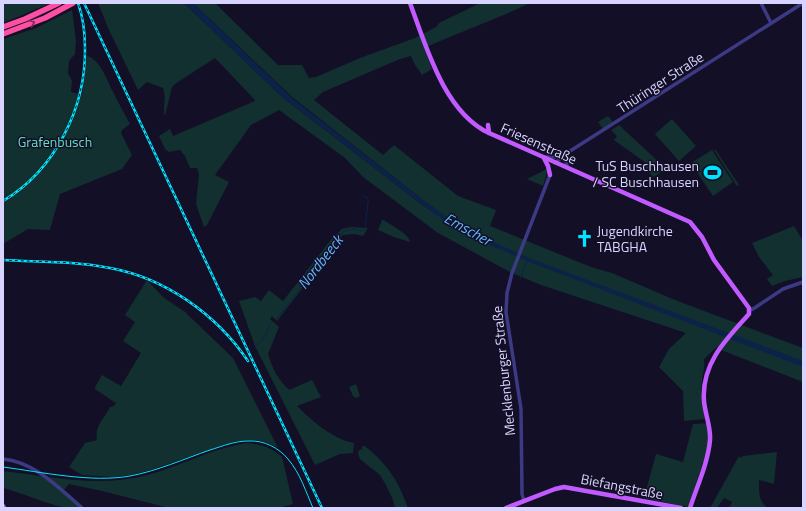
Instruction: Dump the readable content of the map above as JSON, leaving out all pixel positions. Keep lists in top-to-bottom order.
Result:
{
  "streets": {
    "main road": ["Friesenstraße", "Mecklenburger Straße", "Biefangstraße"],
    "street": ["Thüringer Straße"]
  },
  "crossings": [
    ["Thüringer Straße", "Friesenstraße"],
    ["Thüringer Straße", "Mecklenburger Straße"],
    ["Friesenstraße", "Mecklenburger Straße"],
    ["Mecklenburger Straße", "Biefangstraße"]
  ],
  "water": ["Emscher", "Nordbeeck"],
  "parks": ["Grafenbusch"],
  "places": {
    "sports": ["TuS Buschhausen / SC Buschhausen"],
    "church": ["Jugendkirche TABGHA"]
  }
}
